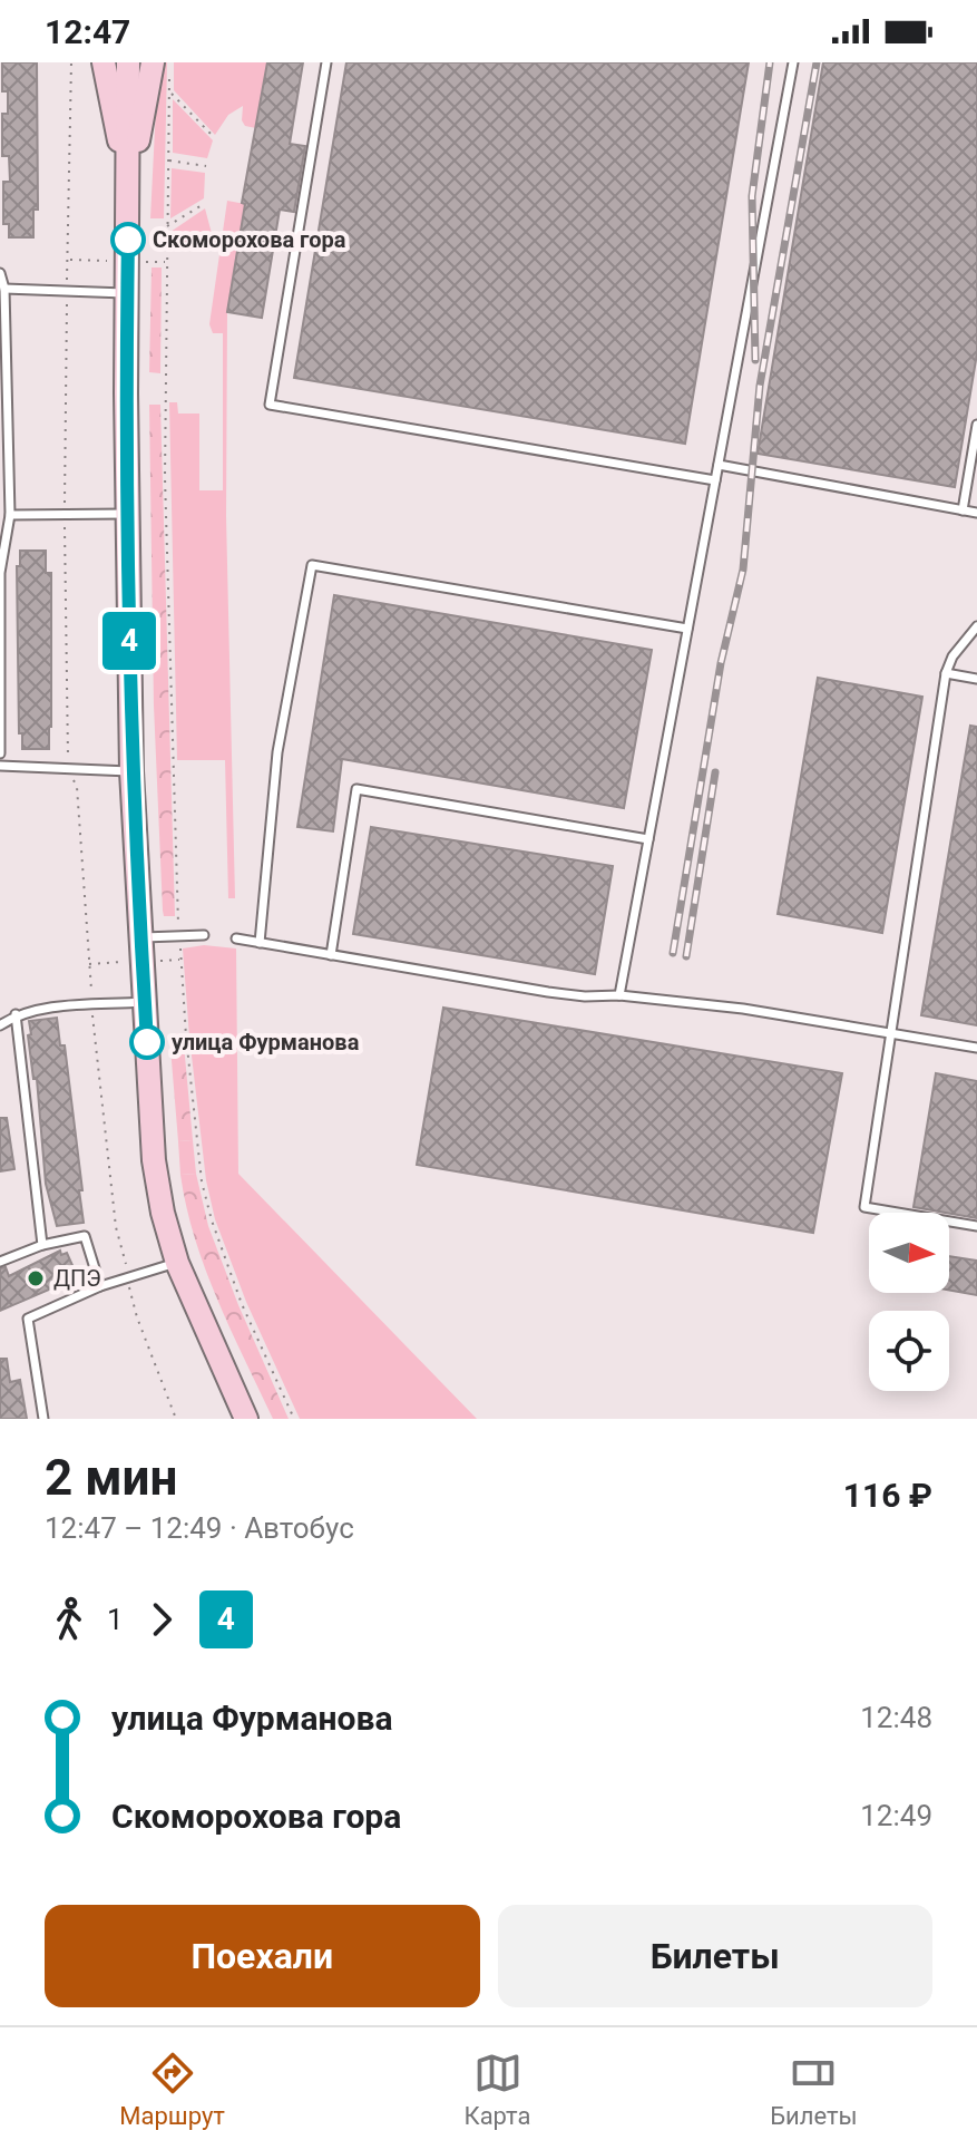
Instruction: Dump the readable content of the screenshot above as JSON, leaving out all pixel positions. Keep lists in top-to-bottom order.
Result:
{
  "places": ["Скоморохова гора", "улица Фурманова", "ДПЭ"],
  "lines": ["bus line 4"],
  "north": "right",
  "page": {
    "status": "12:47",
    "on_map": "4",
    "heading": ["2 мин", "12:47 – 12:49 · Автобус", "116 ₽"],
    "legs": ["1", "4"],
    "list": [
      {
        "name": "улица Фурманова",
        "value": "12:48"
      },
      {
        "name": "Скоморохова гора",
        "value": "12:49"
      }
    ],
    "buttons": ["Поехали", "Билеты"],
    "tabs": ["Маршрут", "Карта", "Билеты"]
  }
}
